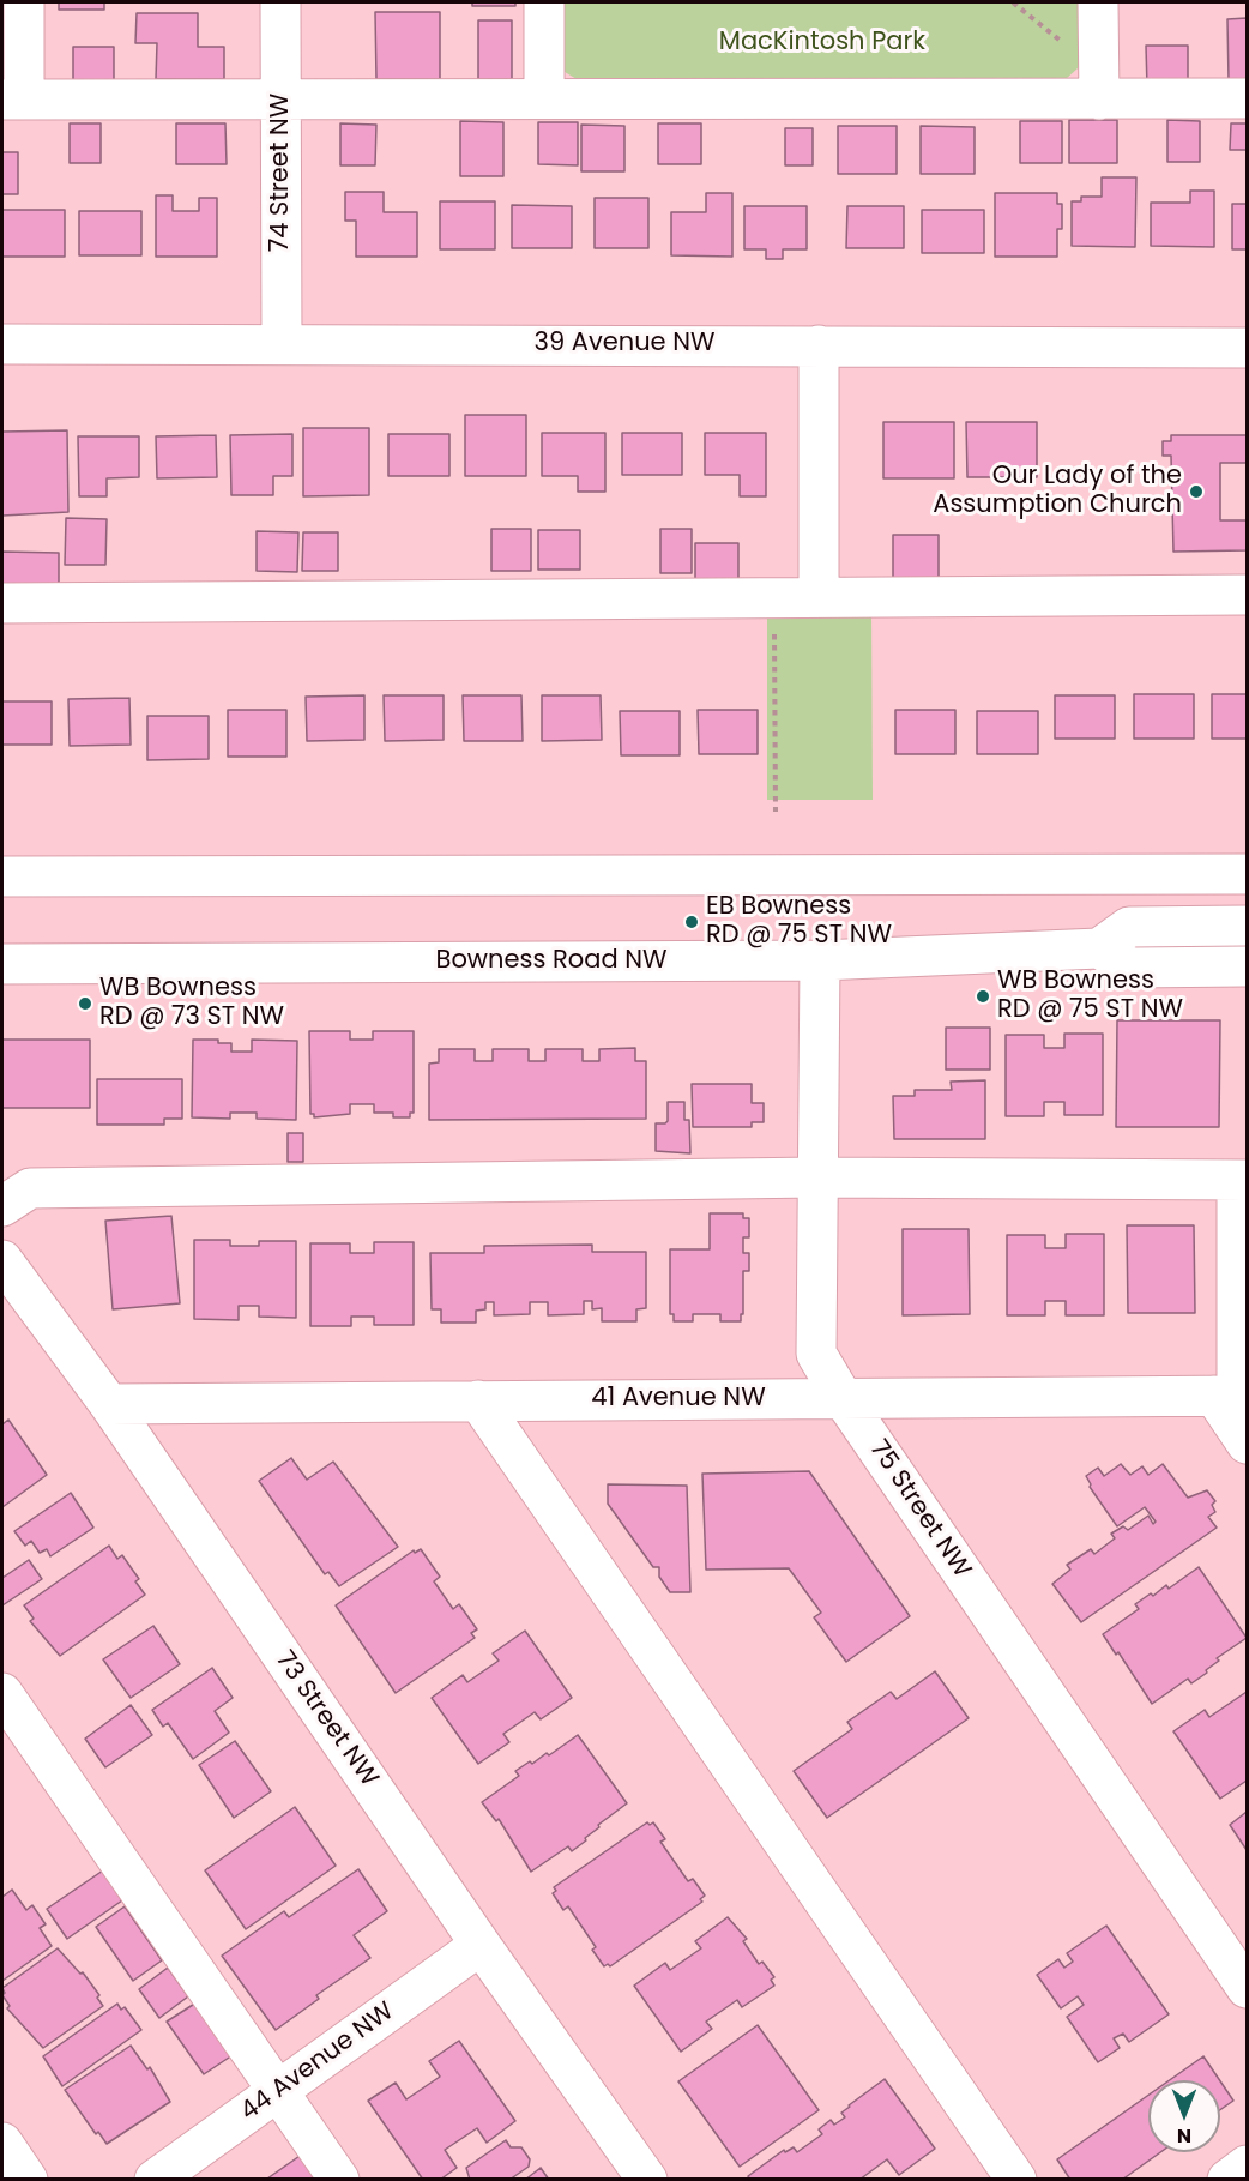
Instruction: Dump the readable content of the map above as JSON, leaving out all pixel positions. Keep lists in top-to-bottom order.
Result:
{
  "streets": {
    "street": [
      "74 Street NW",
      "39 Avenue NW",
      "Bowness Road NW",
      "41 Avenue NW",
      "75 Street NW",
      "73 Street NW",
      "44 Avenue NW"
    ]
  },
  "crossings": [
    ["74 Street NW", "39 Avenue NW"],
    ["Bowness Road NW", "75 Street NW"],
    ["41 Avenue NW", "75 Street NW"],
    ["41 Avenue NW", "73 Street NW"],
    ["73 Street NW", "44 Avenue NW"]
  ],
  "parks": ["MacKintosh Park"],
  "places": [
    "Our Lady of the Assumption Church",
    "EB Bowness RD @ 75 ST NW",
    "WB Bowness RD @ 75 ST NW",
    "WB Bowness RD @ 73 ST NW"
  ],
  "north": "bottom"
}
